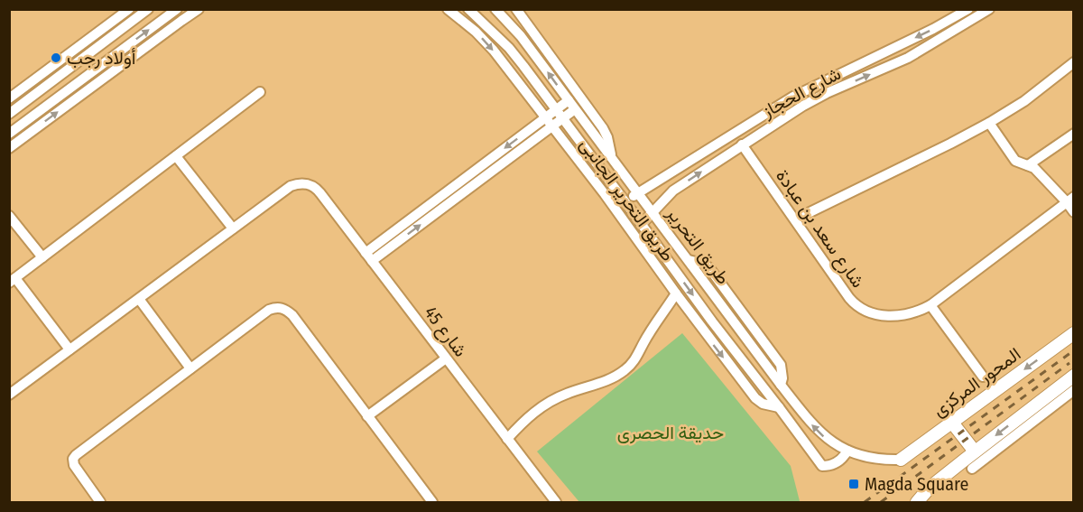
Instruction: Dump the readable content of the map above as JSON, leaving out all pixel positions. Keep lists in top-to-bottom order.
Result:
{
  "streets": {
    "main road": ["المحور المركزى"],
    "street": [
      "شارع الحجاز",
      "طريق التحرير الجانبى",
      "شارع سعد بن عبادة",
      "طريق التحرير",
      "شارع 45"
    ]
  },
  "crossings": [
    ["شارع الحجاز", "شارع سعد بن عبادة"],
    ["شارع الحجاز", "طريق التحرير"],
    ["طريق التحرير الجانبى", "طريق التحرير"]
  ],
  "parks": ["حديقة الحصرى"],
  "places": {
    "other": ["أولاد رجب"],
    "transit": ["Magda Square"]
  }
}
